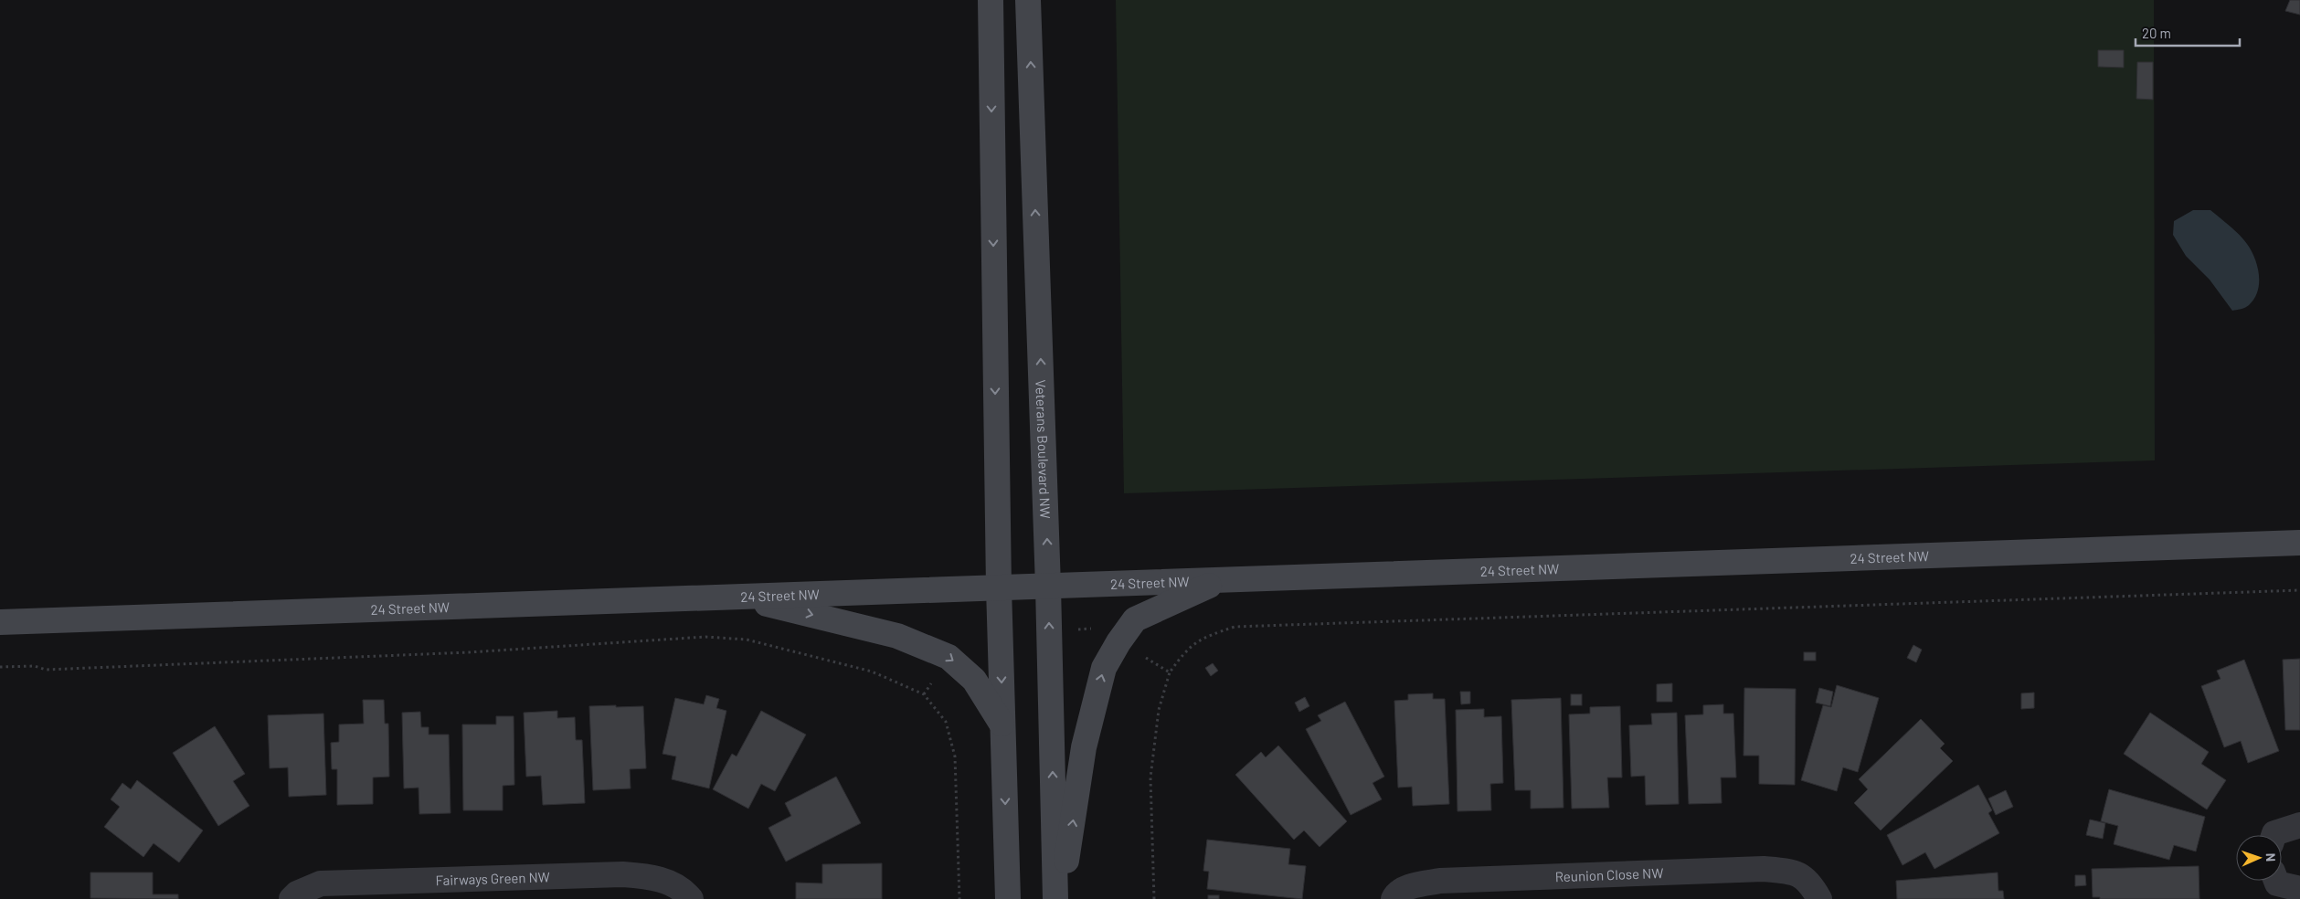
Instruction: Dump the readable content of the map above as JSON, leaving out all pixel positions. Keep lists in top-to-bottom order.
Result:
{
  "streets": {
    "main road": ["Veterans Boulevard NW", "24 Street NW"],
    "street": ["Reunion Close NW", "Fairways Green NW"]
  },
  "crossings": [
    ["Veterans Boulevard NW", "24 Street NW"]
  ],
  "scale_bar": "20 m",
  "north": "right"
}
